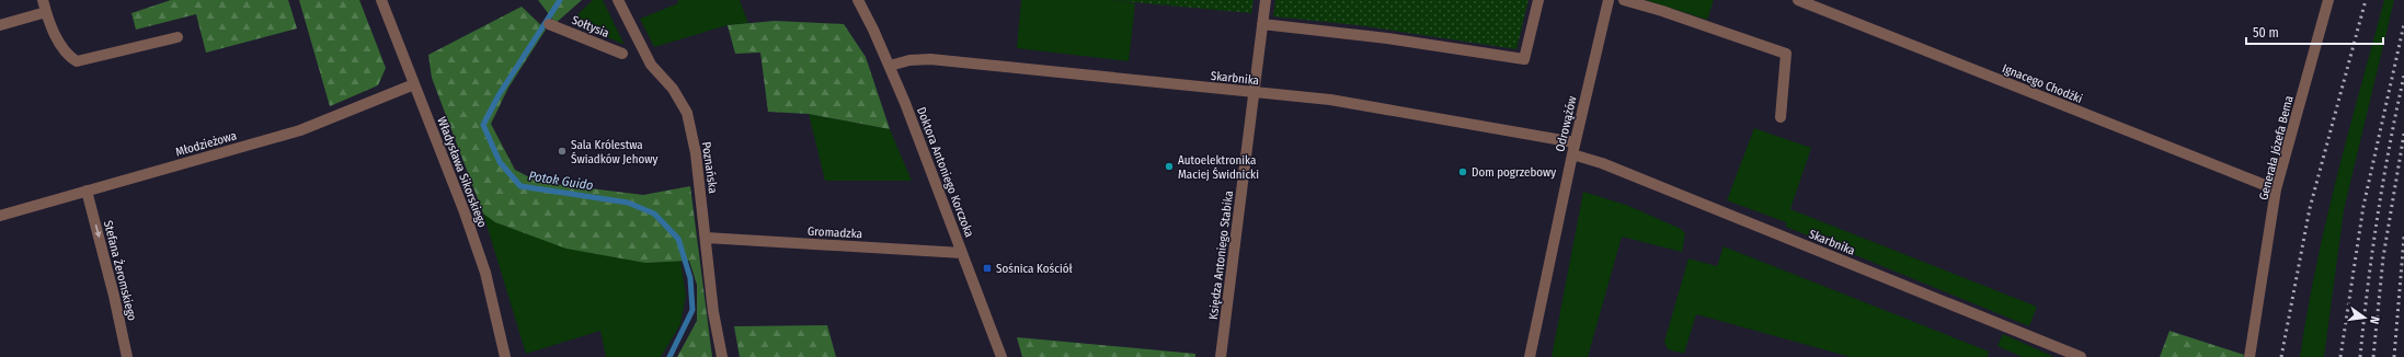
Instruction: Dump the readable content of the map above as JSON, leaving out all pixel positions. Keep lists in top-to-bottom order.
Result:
{
  "streets": {
    "street": [
      "Sołtysia",
      "Skarbnika",
      "Ignacego Chodźki",
      "Odrowążów",
      "Młodzieżowa",
      "Generała Józefa Bema",
      "Poznańska",
      "Władysława Sikorskiego",
      "Doktora Antoniego Korczoka",
      "Gromadzka",
      "Księdza Antoniego Stabika",
      "Stefana Żeromskiego"
    ]
  },
  "crossings": [
    ["Skarbnika", "Odrowążów"],
    ["Skarbnika", "Doktora Antoniego Korczoka"],
    ["Skarbnika", "Księdza Antoniego Stabika"],
    ["Ignacego Chodźki", "Generała Józefa Bema"],
    ["Młodzieżowa", "Władysława Sikorskiego"],
    ["Młodzieżowa", "Stefana Żeromskiego"],
    ["Poznańska", "Gromadzka"],
    ["Doktora Antoniego Korczoka", "Gromadzka"]
  ],
  "one_way": ["Stefana Żeromskiego"],
  "water": ["Potok Guido"],
  "places": {
    "other": ["Sala Królestwa Świadków Jehowy", "Autoelektronika Maciej Świdnicki", "Dom pogrzebowy"],
    "transit": ["Sośnica Kościół"]
  },
  "scale_bar": "50 m",
  "north": "right"
}
